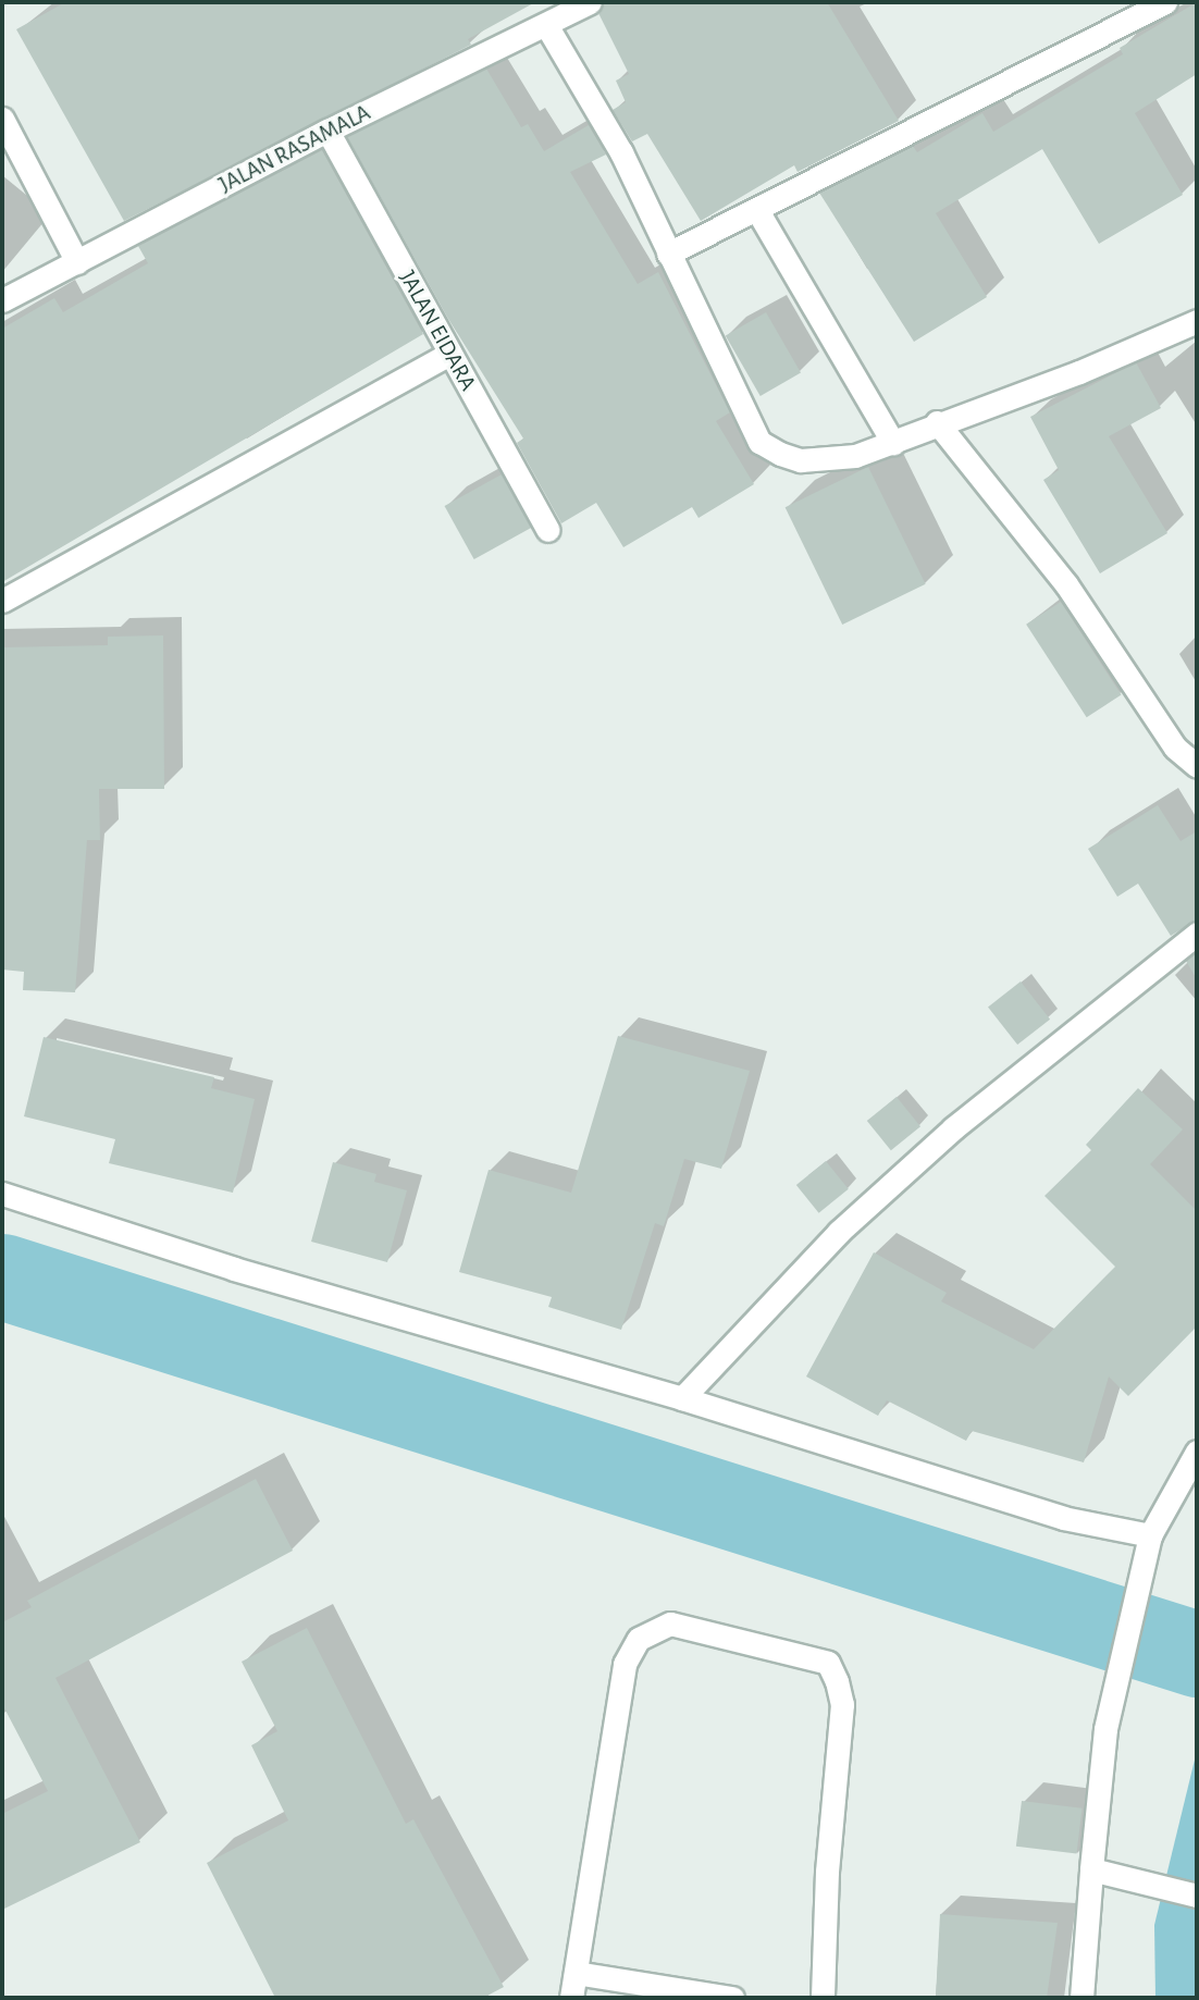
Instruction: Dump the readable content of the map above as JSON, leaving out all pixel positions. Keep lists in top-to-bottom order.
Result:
{
  "streets": {
    "street": ["JALAN RASAMALA", "JALAN EIDARA"]
  },
  "crossings": [
    ["JALAN RASAMALA", "JALAN EIDARA"]
  ]
}
